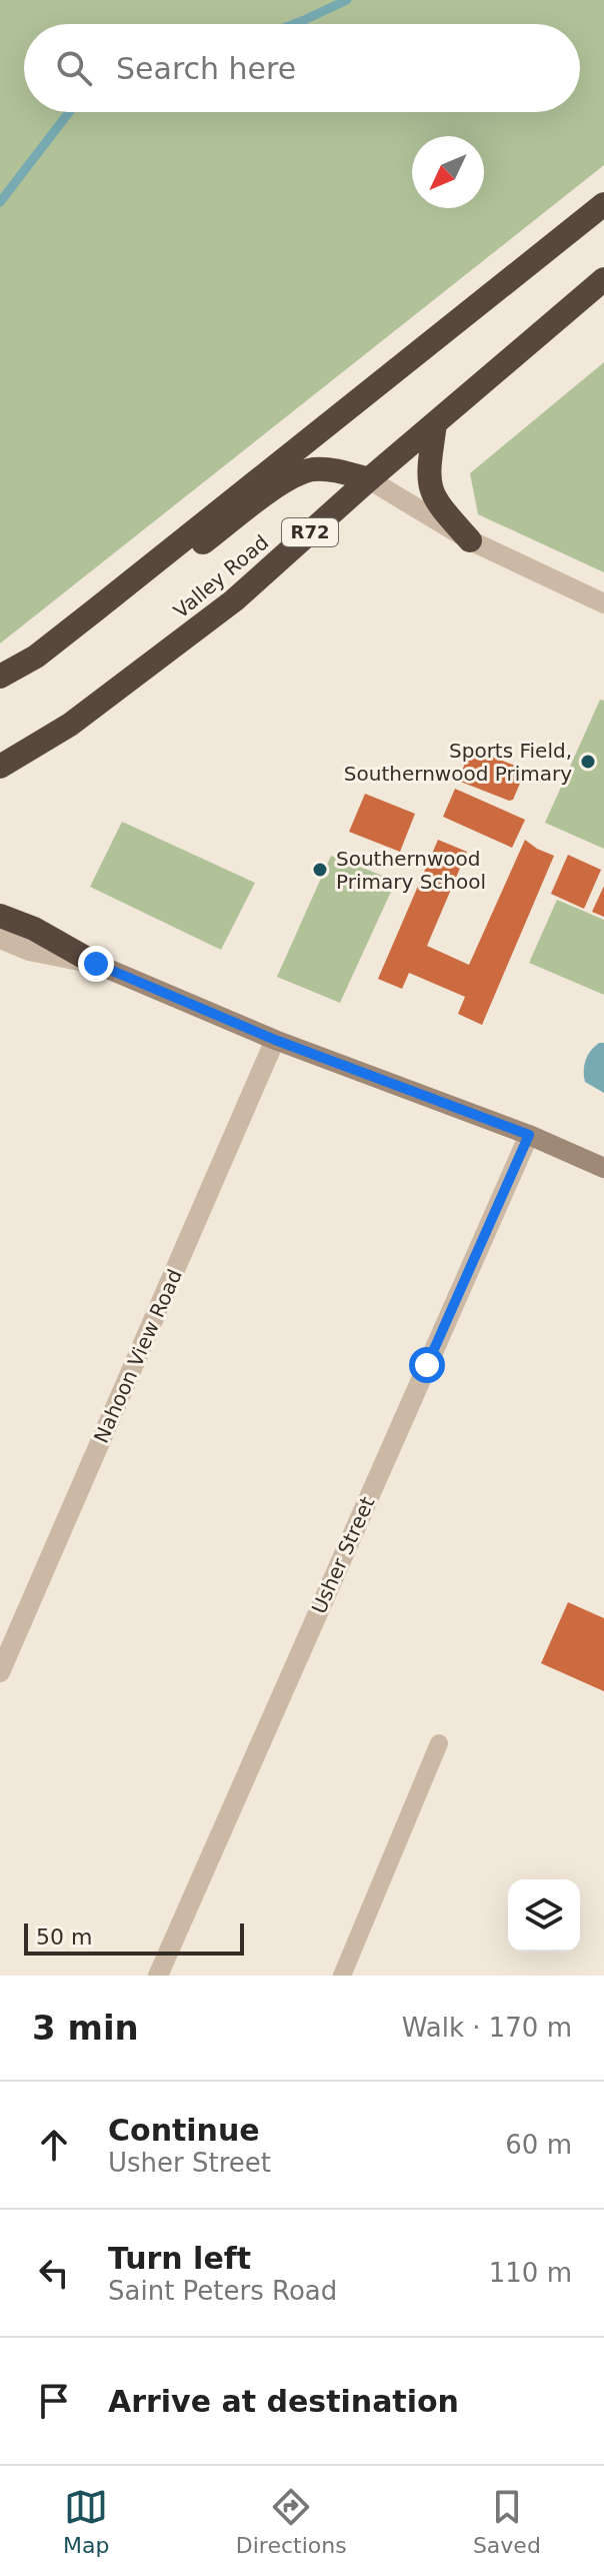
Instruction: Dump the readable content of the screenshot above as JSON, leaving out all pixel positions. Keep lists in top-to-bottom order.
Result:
{
  "streets": {
    "highway": ["R72", "Valley Road"],
    "street": ["Nahoon View Road", "Usher Street"]
  },
  "places": ["Sports Field, Southernwood Primary", "Southernwood Primary School"],
  "scale_bar": "50 m",
  "north": "bottom left",
  "page": {
    "search": "Search here",
    "scale": "50 m",
    "heading": ["3 min", "Walk · 170 m"],
    "list": [
      ["Continue", "Usher Street", "60 m"],
      ["Turn left", "Saint Peters Road", "110 m"],
      "Arrive at destination"
    ],
    "nav": ["Map", "Directions", "Saved"]
  }
}
